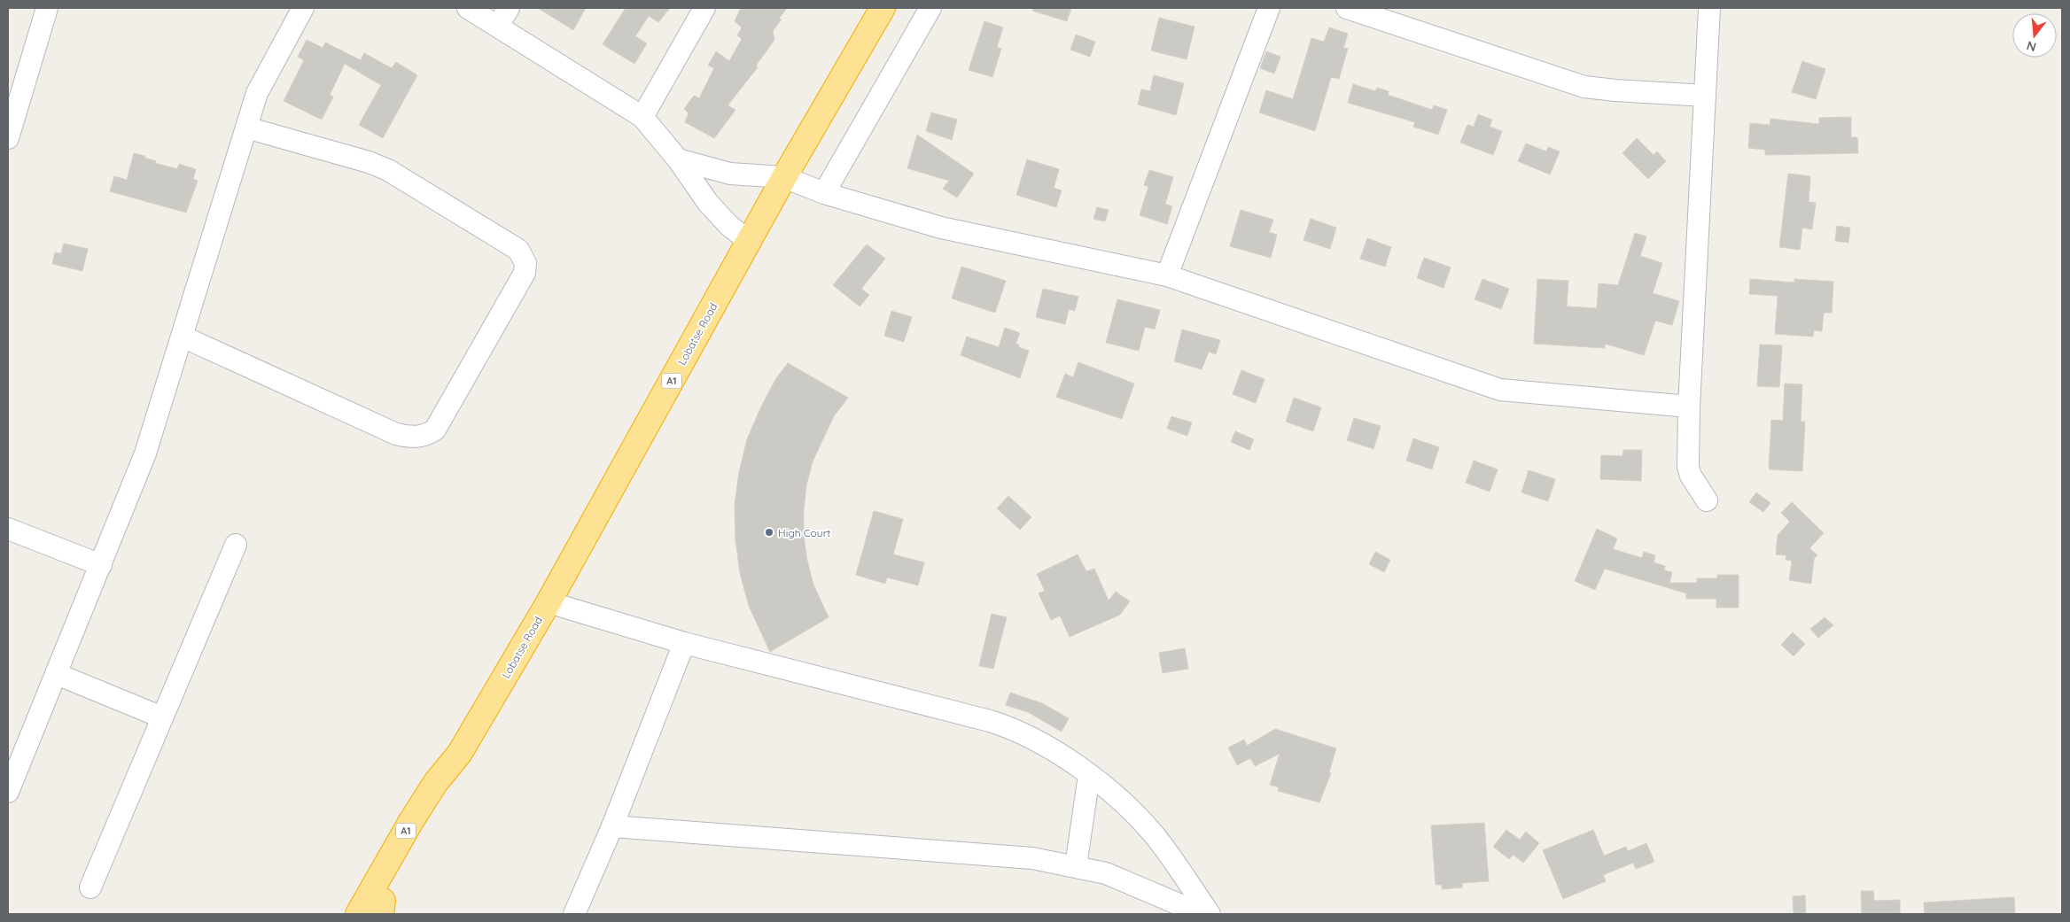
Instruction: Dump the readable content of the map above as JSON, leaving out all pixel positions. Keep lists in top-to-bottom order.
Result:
{
  "streets": {
    "highway": ["Lobatse Road", "A1"]
  },
  "places": ["High Court"],
  "north": "bottom"
}
